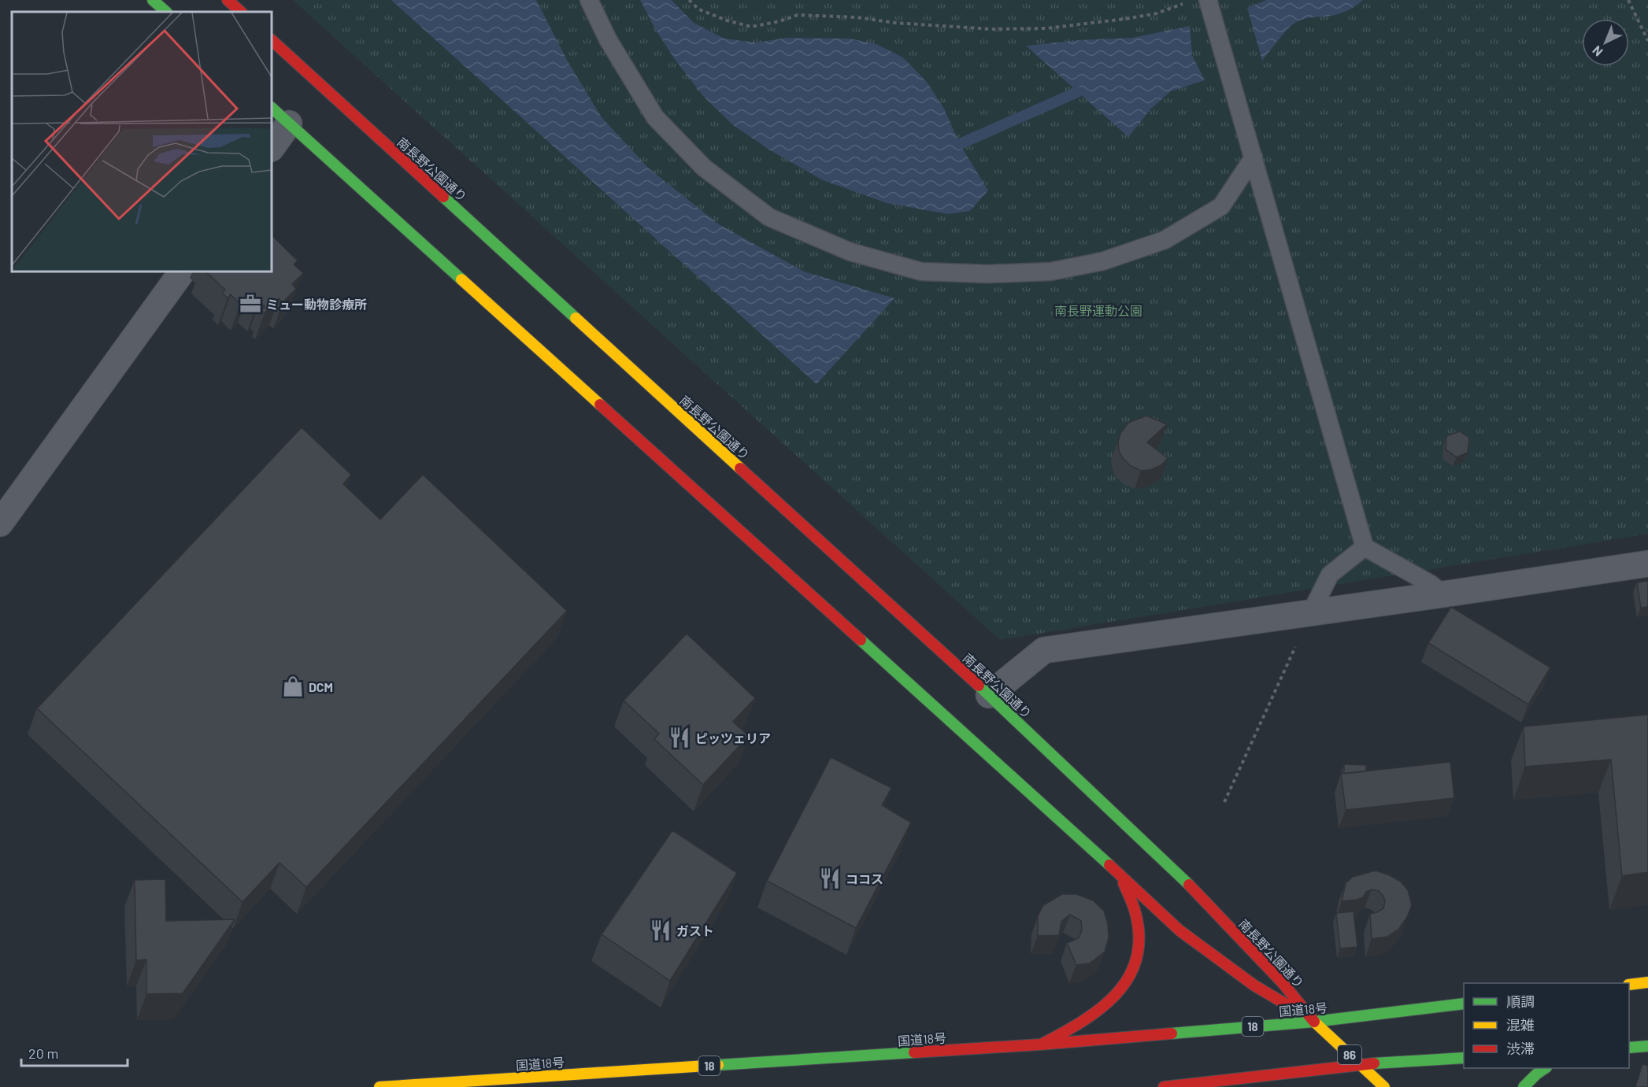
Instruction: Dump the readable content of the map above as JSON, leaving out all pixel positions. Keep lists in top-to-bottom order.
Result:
{
  "streets": {
    "main road": [
      "南長野公園通り",
      "国道18号",
      "18",
      "86"
    ]
  },
  "crossings": [
    ["南長野公園通り", "国道18号"],
    ["南長野公園通り", "86"],
    ["国道18号", "86"]
  ],
  "parks": ["南長野運動公園"],
  "places": {
    "office": ["ミュー動物診療所"],
    "shop": ["DCM"],
    "restaurant": ["ピッツェリア", "ココス", "ガスト"]
  },
  "legend": ["順調", "混雑", "渋滞"],
  "scale_bar": "20 m",
  "north": "bottom left"
}
